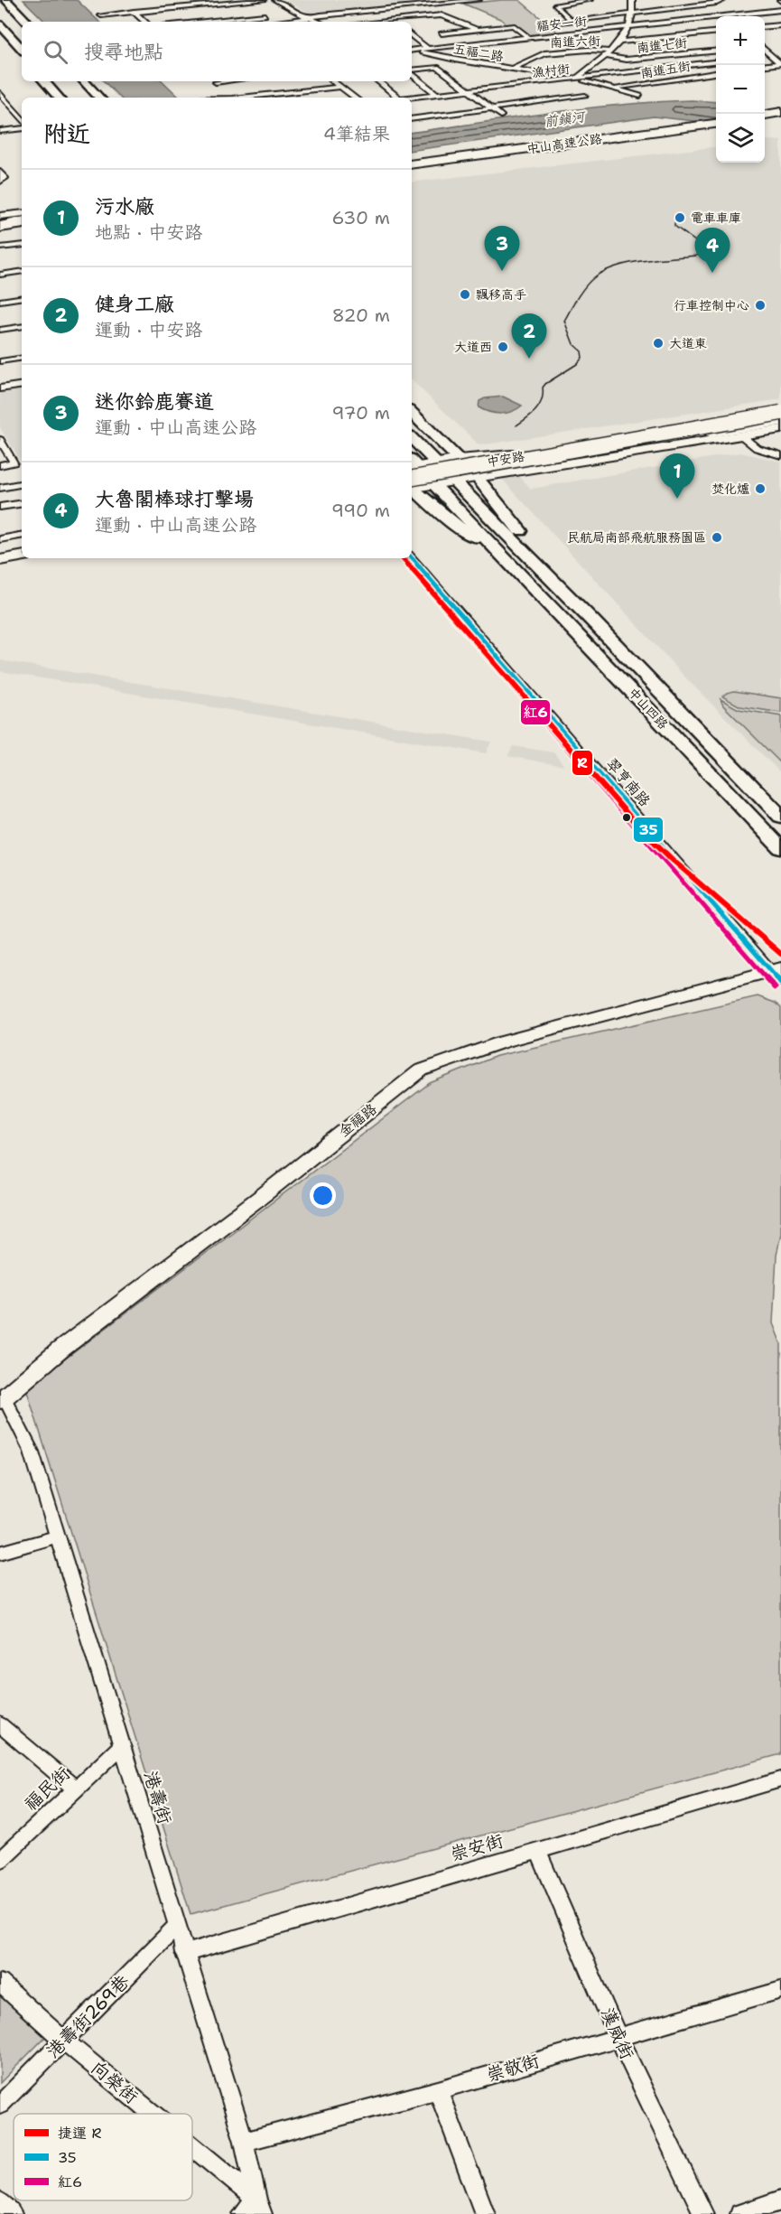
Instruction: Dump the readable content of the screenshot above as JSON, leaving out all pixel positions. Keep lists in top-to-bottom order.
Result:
{
  "streets": {
    "highway": ["中山高速公路"],
    "main road": ["中山四路"],
    "street": [
      "福安一街",
      "南進六街",
      "南進七街",
      "五福二路",
      "南進五街",
      "漁村街",
      "中安路",
      "翠亨南路",
      "金福路",
      "福民街",
      "港壽街",
      "崇安街",
      "港壽街269巷",
      "漢威街",
      "崇敬街",
      "向榮街"
    ]
  },
  "crossings": [
    ["南進六街", "南進七街"],
    ["南進六街", "五福二路"],
    ["五福二路", "南進五街"],
    ["五福二路", "漁村街"],
    ["中安路", "中山四路"],
    ["翠亨南路", "金福路"],
    ["金福路", "港壽街"],
    ["福民街", "港壽街"],
    ["港壽街", "崇安街"],
    ["港壽街", "港壽街269巷"],
    ["港壽街", "崇敬街"],
    ["港壽街", "向榮街"],
    ["崇安街", "漢威街"],
    ["港壽街269巷", "向榮街"],
    ["漢威街", "崇敬街"]
  ],
  "water": ["前鎮河"],
  "places": [
    "電車車庫",
    "飄移高手",
    "行車控制中心",
    "大道東",
    "大道西",
    "焚化爐",
    "民航局南部飛航服務園區"
  ],
  "lines": ["transit line 35", "metro line R", "transit line 紅6"],
  "legend": ["捷運 R", "35", "紅6"],
  "page": {
    "map_buttons": ["+", "−"],
    "search": "搜尋地點",
    "heading": ["附近", "4筆結果"],
    "list": [
      {
        "mark": "1",
        "name": "污水廠",
        "note": "地點 · 中安路",
        "value": "630 m"
      },
      {
        "mark": "2",
        "name": "健身工廠",
        "note": "運動 · 中安路",
        "value": "820 m"
      },
      {
        "mark": "3",
        "name": "迷你鈴鹿賽道",
        "note": "運動 · 中山高速公路",
        "value": "970 m"
      },
      {
        "mark": "4",
        "name": "大魯閣棒球打擊場",
        "note": "運動 · 中山高速公路",
        "value": "990 m"
      }
    ],
    "pins": [
      "3",
      "4",
      "2",
      "1"
    ]
  }
}
